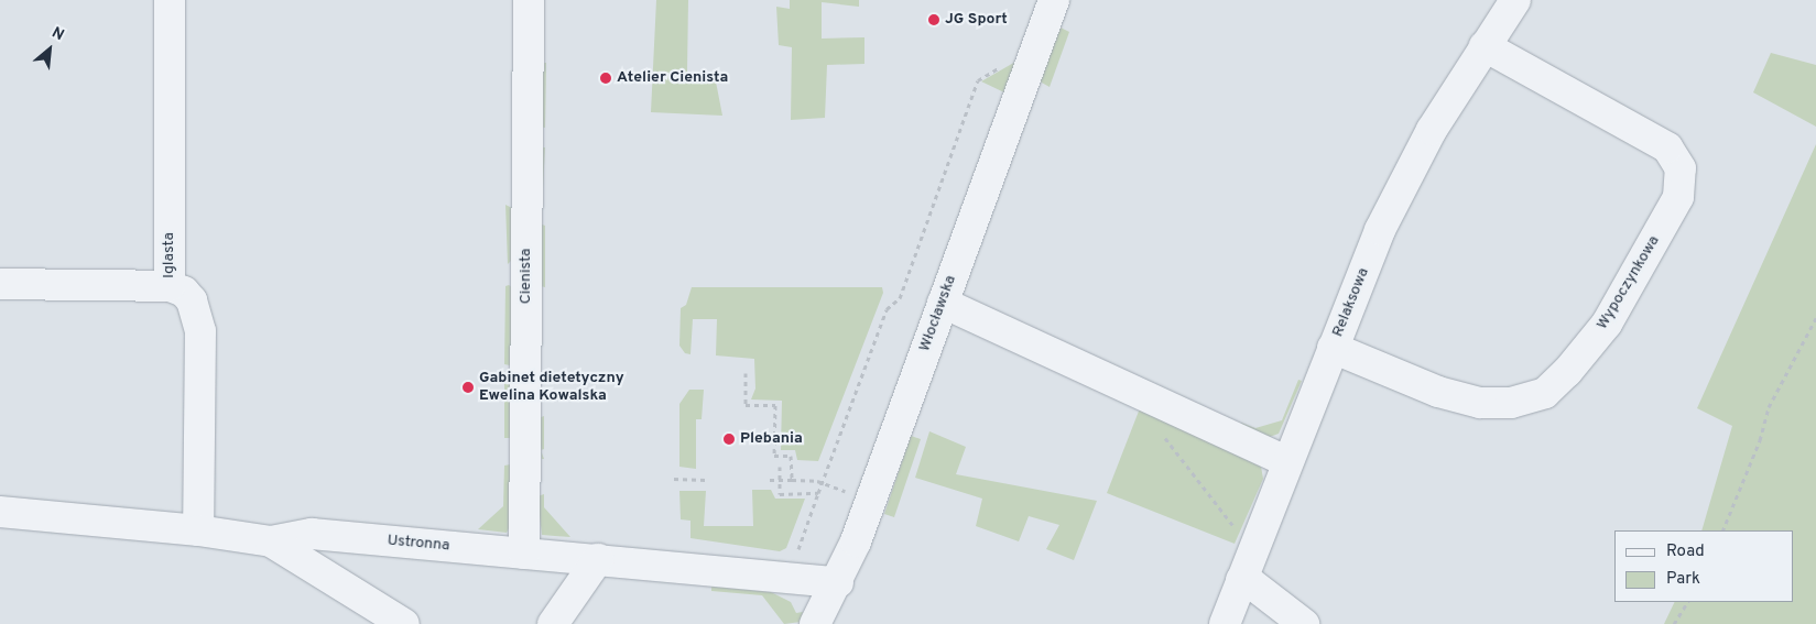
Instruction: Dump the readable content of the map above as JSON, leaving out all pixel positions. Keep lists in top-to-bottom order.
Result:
{
  "streets": {
    "street": [
      "Iglasta",
      "Cienista",
      "Wypoczynkowa",
      "Relaksowa",
      "Włocławska",
      "Ustronna"
    ]
  },
  "crossings": [
    ["Iglasta", "Ustronna"],
    ["Cienista", "Ustronna"],
    ["Wypoczynkowa", "Relaksowa"],
    ["Włocławska", "Ustronna"]
  ],
  "places": [
    "JG Sport",
    "Atelier Cienista",
    "Gabinet dietetyczny Ewelina Kowalska",
    "Plebania"
  ],
  "legend": ["Road", "Park"],
  "north": "top right"
}
